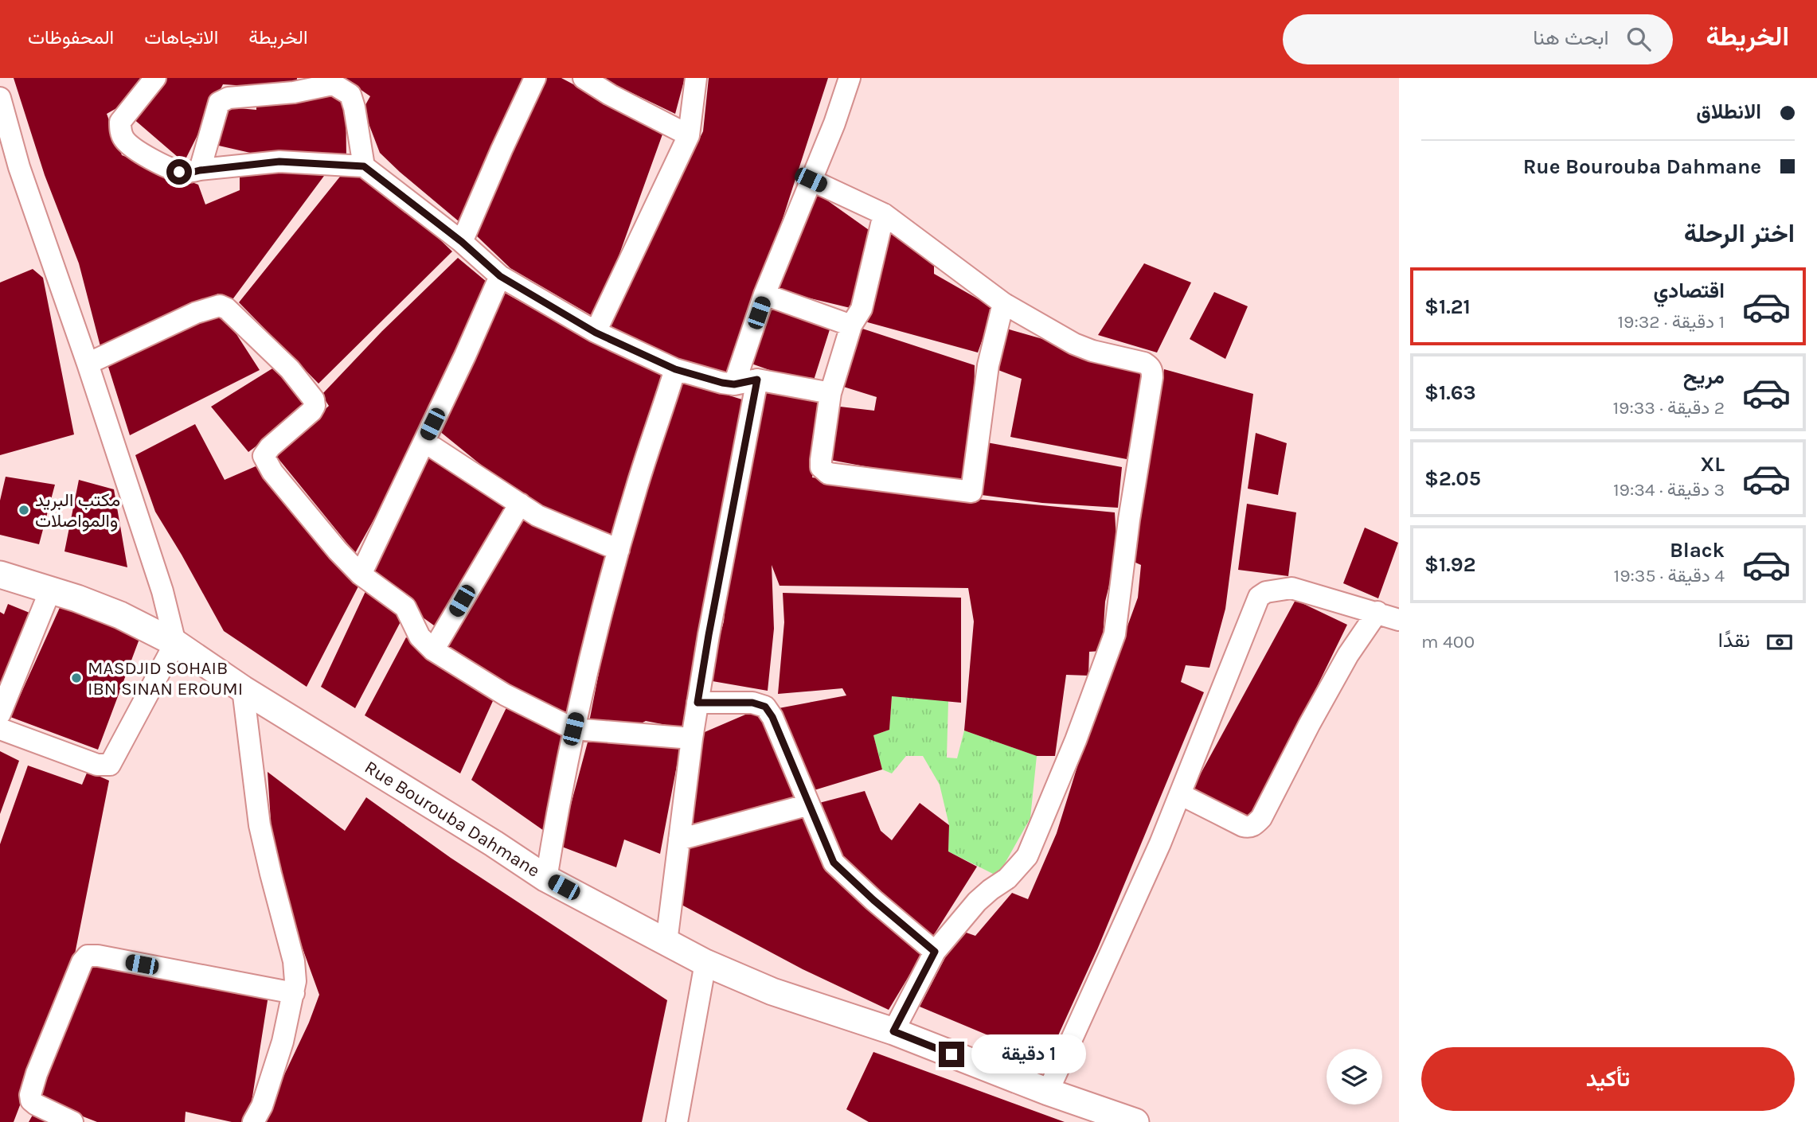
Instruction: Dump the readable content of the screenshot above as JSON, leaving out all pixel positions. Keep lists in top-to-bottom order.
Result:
{
  "streets": {
    "street": ["Rue Bourouba Dahmane"]
  },
  "places": ["مكتب البريد والمواصلات", "MASDJID SOHAIB IBN SINAN EROUMI"],
  "page": {
    "header": "الخريطة",
    "search": "ابحث هنا",
    "nav": ["الخريطة", "الاتجاهات", "المحفوظات"],
    "banner": ["الانطلاق", "Rue Bourouba Dahmane"],
    "heading": "اختر الرحلة",
    "list": [
      {
        "name": "اقتصادي",
        "note": "1 دقيقة · 19:32",
        "value": "$1.21"
      },
      {
        "name": "مريح",
        "note": "2 دقيقة · 19:33",
        "value": "$1.63"
      },
      {
        "name": "XL",
        "note": "3 دقيقة · 19:34",
        "value": "$2.05"
      },
      {
        "name": "Black",
        "note": "4 دقيقة · 19:35",
        "value": "$1.92"
      }
    ],
    "pay": ["نقدًا", "400 m"],
    "bubble": "1 دقيقة",
    "buttons": "تأكيد"
  }
}
